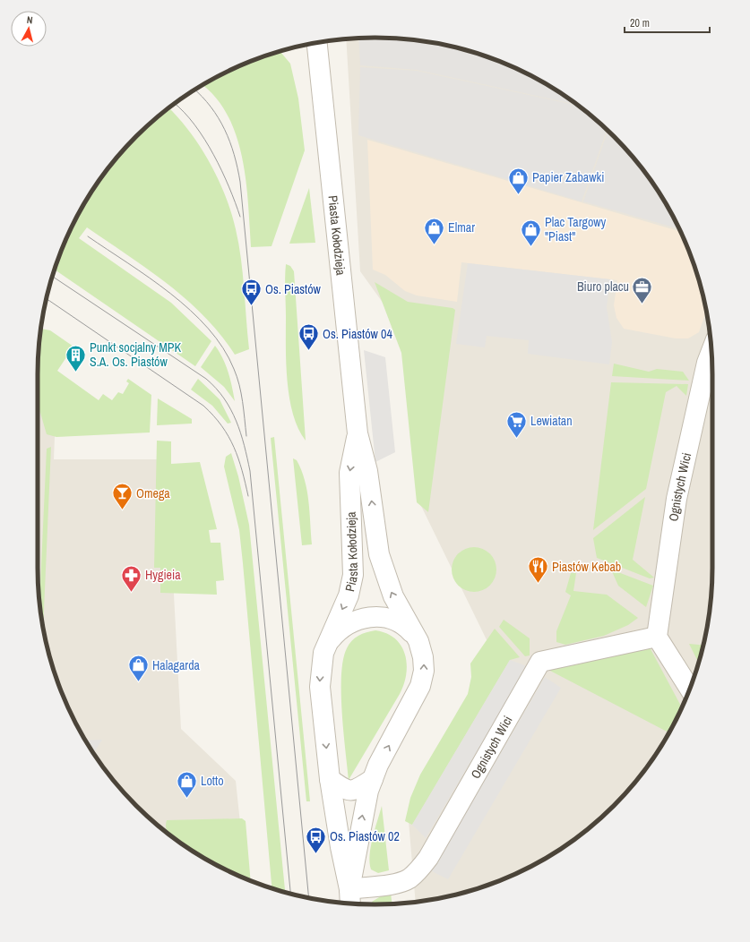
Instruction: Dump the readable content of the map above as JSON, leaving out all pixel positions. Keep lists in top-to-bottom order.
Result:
{
  "streets": {
    "street": ["Piasta Kołodzieja", "Ognistych Wici"]
  },
  "crossings": [
    ["Piasta Kołodzieja", "Ognistych Wici"]
  ],
  "places": {
    "shop": [
      "Papier Zabawki",
      "Elmar",
      "Plac Targowy \"Piast\"",
      "Halagarda",
      "Lotto"
    ],
    "office": ["Biuro placu"],
    "bus stop": ["Os. Piastów", "Os. Piastów 04", "Os. Piastów 02"],
    "building": ["Punkt socjalny MPK S.A. Os. Piastów"],
    "supermarket": ["Lewiatan"],
    "bar": ["Omega"],
    "restaurant": ["Piastów Kebab"],
    "pharmacy": ["Hygieia"]
  },
  "scale_bar": "20 m",
  "north": "top"
}
